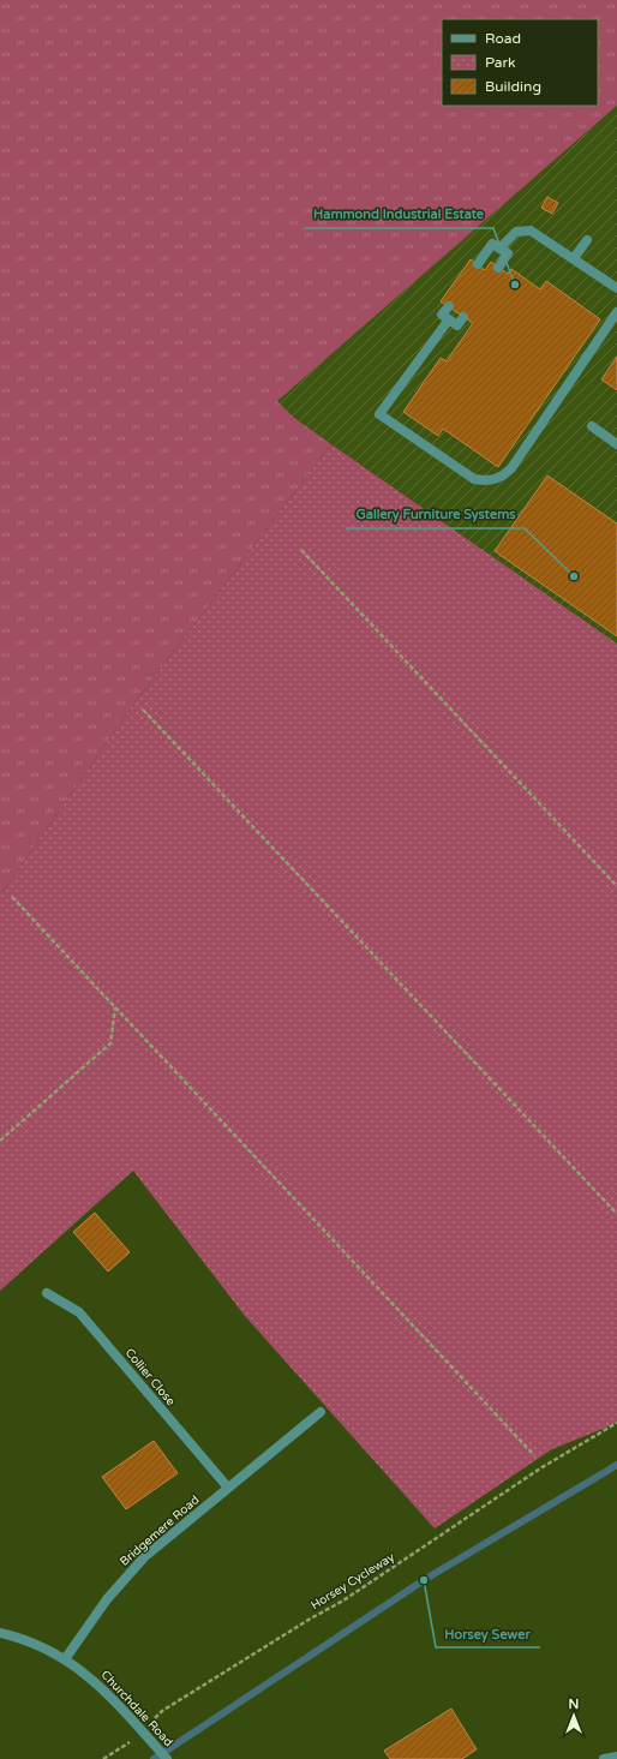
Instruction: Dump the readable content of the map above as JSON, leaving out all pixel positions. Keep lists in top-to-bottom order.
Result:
{
  "streets": {
    "street": ["Collier Close", "Bridgemere Road", "Churchdale Road"],
    "path": ["Horsey Cycleway"]
  },
  "crossings": [
    ["Collier Close", "Bridgemere Road"],
    ["Bridgemere Road", "Churchdale Road"],
    ["Horsey Cycleway", "Churchdale Road"]
  ],
  "places": ["Hammond Industrial Estate", "Gallery Furniture Systems", "Horsey Sewer"],
  "legend": ["Road", "Park", "Building"],
  "north": "top"
}
